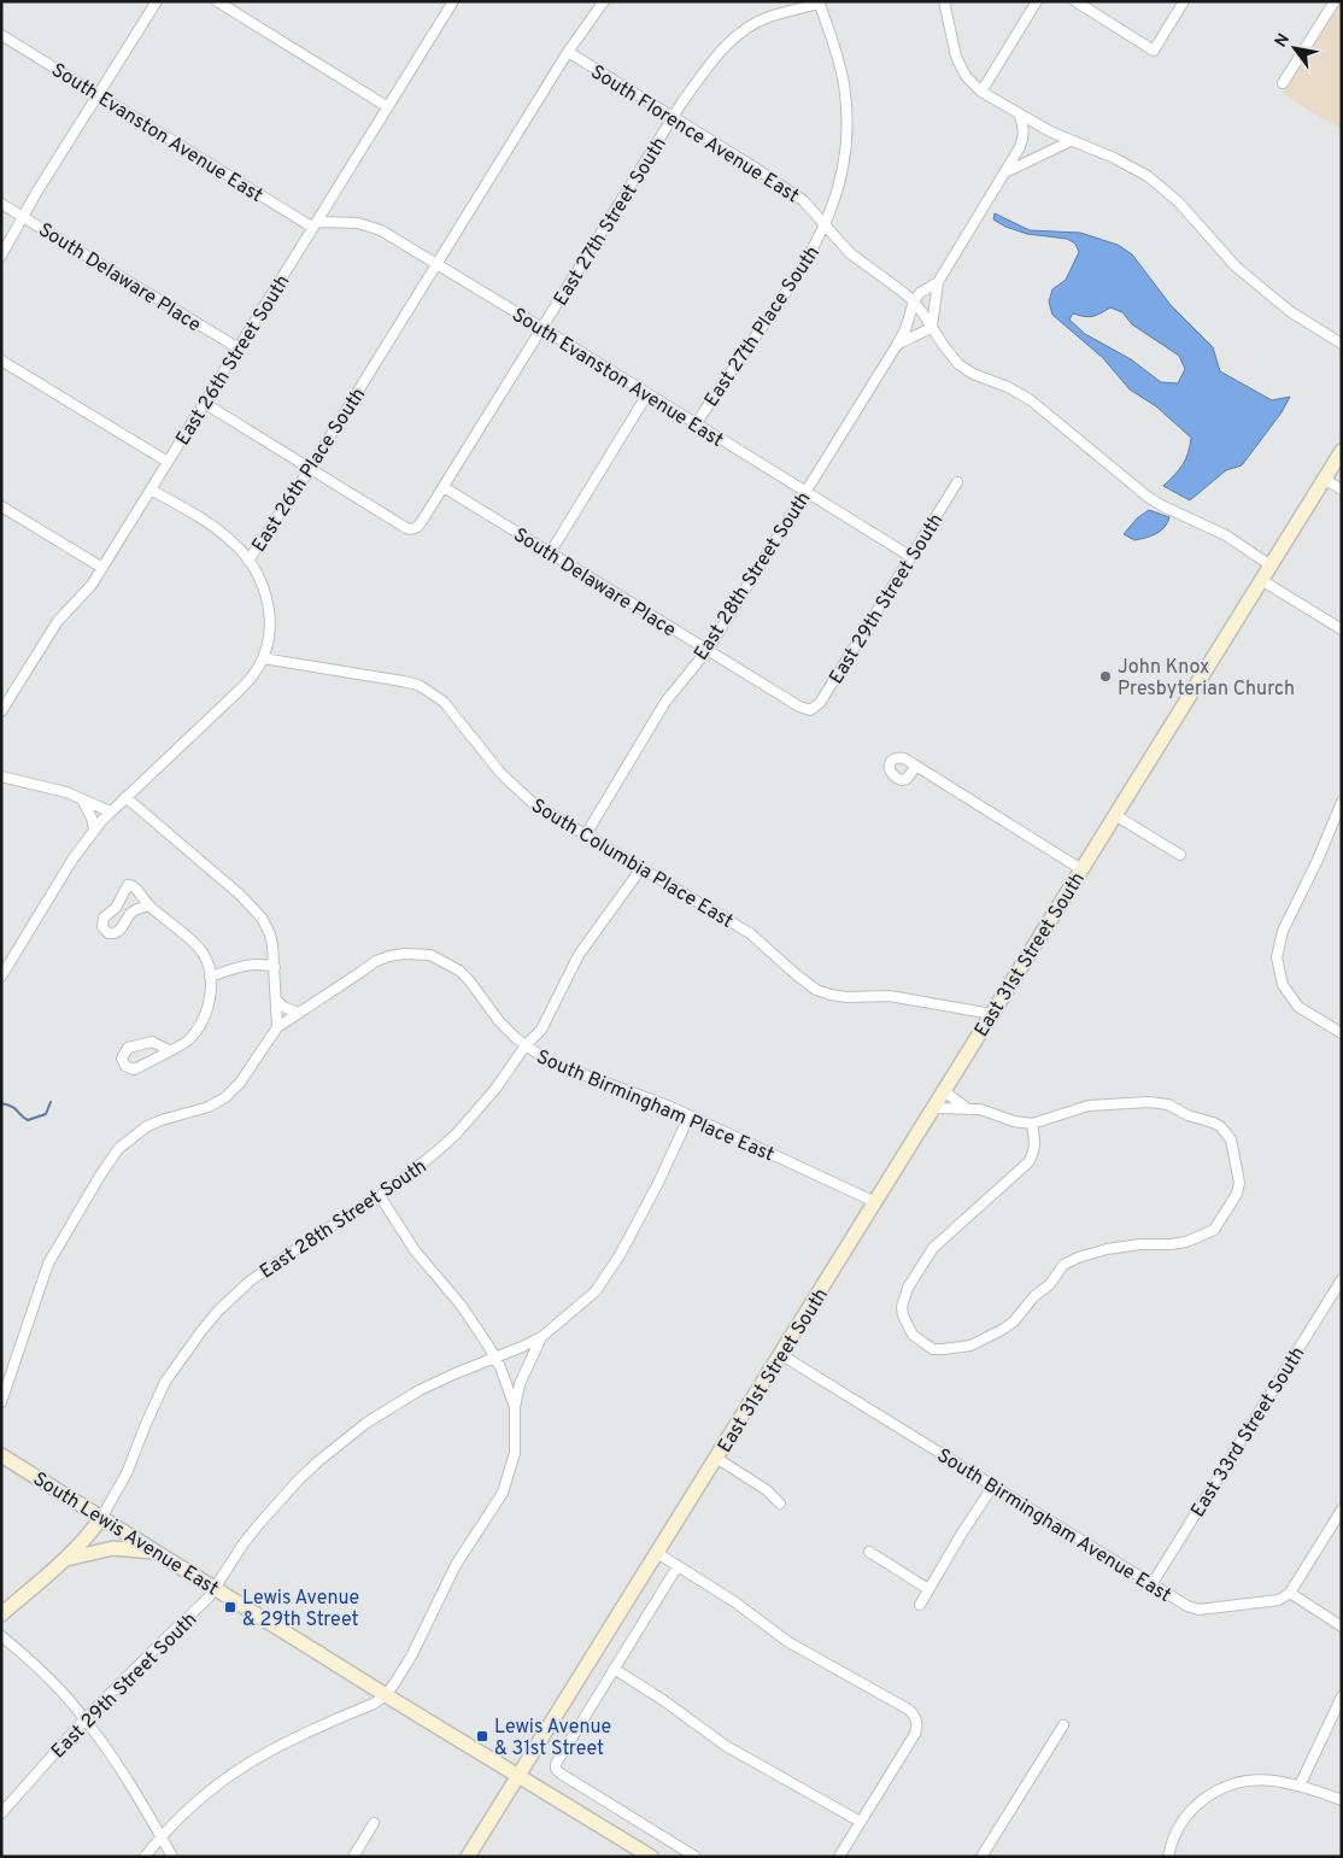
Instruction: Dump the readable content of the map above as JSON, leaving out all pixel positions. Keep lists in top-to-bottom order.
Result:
{
  "streets": {
    "main road": ["East 31st Street South", "South Lewis Avenue East"],
    "street": [
      "South Evanston Avenue East",
      "South Florence Avenue East",
      "East 27th Street South",
      "South Delaware Place",
      "East 27th Place South",
      "East 26th Street South",
      "East 26th Place South",
      "East 28th Street South",
      "East 29th Street South",
      "South Columbia Place East",
      "South Birmingham Place East",
      "East 33rd Street South",
      "South Birmingham Avenue East"
    ]
  },
  "crossings": [
    ["South Evanston Avenue East", "East 27th Street South"],
    ["South Evanston Avenue East", "East 27th Place South"],
    ["South Evanston Avenue East", "East 26th Street South"],
    ["South Evanston Avenue East", "East 26th Place South"],
    ["South Evanston Avenue East", "East 28th Street South"],
    ["South Evanston Avenue East", "East 29th Street South"],
    ["South Florence Avenue East", "East 27th Street South"],
    ["South Florence Avenue East", "East 27th Place South"],
    ["South Florence Avenue East", "East 26th Place South"],
    ["South Florence Avenue East", "East 28th Street South"],
    ["South Florence Avenue East", "East 31st Street South"],
    ["East 27th Street South", "South Delaware Place"],
    ["East 27th Street South", "East 27th Place South"],
    ["East 27th Street South", "East 26th Place South"],
    ["South Delaware Place", "East 26th Street South"],
    ["South Delaware Place", "East 28th Street South"],
    ["South Delaware Place", "East 29th Street South"],
    ["East 26th Place South", "South Columbia Place East"],
    ["East 28th Street South", "South Columbia Place East"],
    ["East 28th Street South", "South Birmingham Place East"],
    ["East 28th Street South", "South Lewis Avenue East"],
    ["East 29th Street South", "South Lewis Avenue East"],
    ["South Columbia Place East", "East 31st Street South"],
    ["East 31st Street South", "South Birmingham Place East"],
    ["East 31st Street South", "South Birmingham Avenue East"],
    ["East 31st Street South", "South Lewis Avenue East"],
    ["East 33rd Street South", "South Birmingham Avenue East"]
  ],
  "places": {
    "other": ["John Knox Presbyterian Church"],
    "transit": ["Lewis Avenue & 29th Street", "Lewis Avenue & 31st Street"]
  },
  "north": "top left"
}
